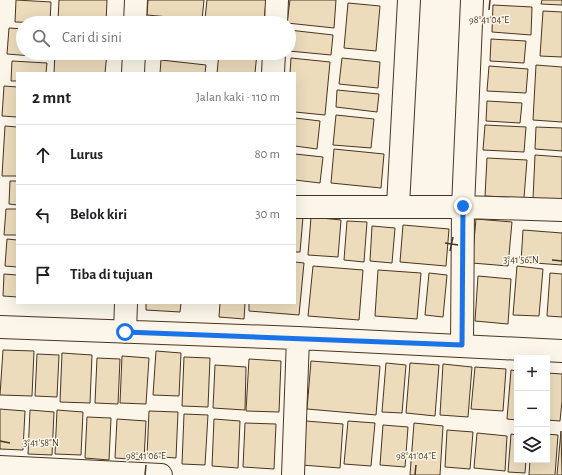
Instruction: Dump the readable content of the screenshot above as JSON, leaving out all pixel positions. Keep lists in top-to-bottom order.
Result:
{
  "page": {
    "search": "Cari di sini",
    "heading": ["2 mnt", "Jalan kaki · 110 m"],
    "list": [
      ["Lurus", "80 m"],
      ["Belok kiri", "30 m"],
      "Tiba di tujuan"
    ],
    "map_buttons": ["+", "−"]
  },
  "coordinates": [
    "98°41'04\"E",
    "3°41'56\"N",
    "3°41'58\"N",
    "98°41'06\"E"
  ]
}
